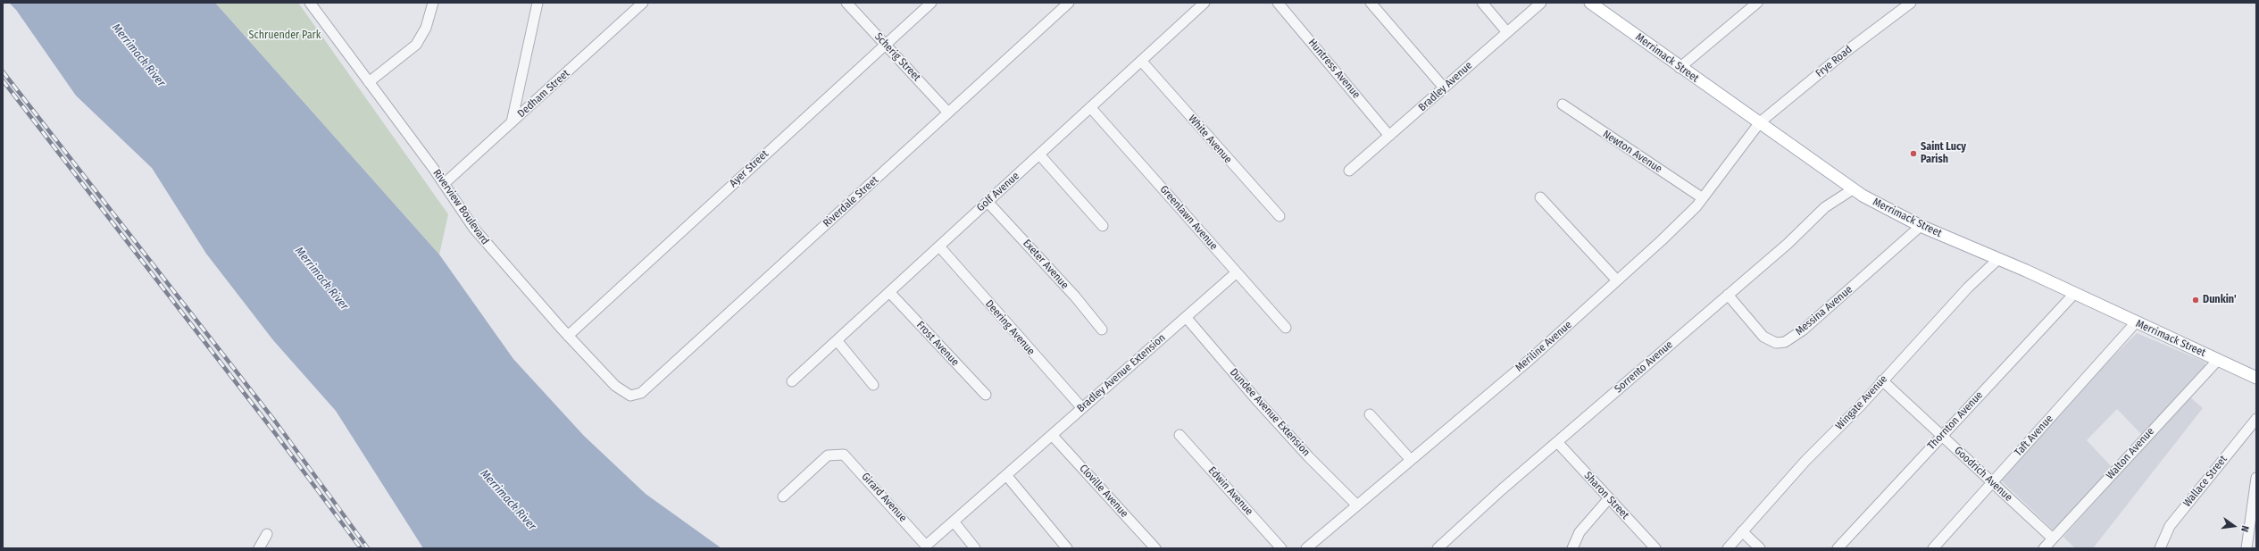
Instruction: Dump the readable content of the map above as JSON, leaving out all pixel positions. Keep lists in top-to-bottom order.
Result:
{
  "streets": {
    "main road": ["Merrimack Street"],
    "street": [
      "Scherig Street",
      "Frye Road",
      "Huntress Avenue",
      "Bradley Avenue",
      "Dedham Street",
      "White Avenue",
      "Newton Avenue",
      "Ayer Street",
      "Golf Avenue",
      "Riverdale Street",
      "Riverview Boulevard",
      "Greenlawn Avenue",
      "Exeter Avenue",
      "Messina Avenue",
      "Deering Avenue",
      "Frost Avenue",
      "Meriline Avenue",
      "Sorrento Avenue",
      "Bradley Avenue Extension",
      "Wingate Avenue",
      "Dundee Avenue Extension",
      "Thornton Avenue",
      "Taft Avenue",
      "Walton Avenue",
      "Goodrich Avenue",
      "Wallace Street",
      "Cloville Avenue",
      "Edwin Avenue",
      "Sharon Street",
      "Girard Avenue"
    ]
  },
  "crossings": [
    ["Scherig Street", "Ayer Street"],
    ["Scherig Street", "Riverdale Street"],
    ["Merrimack Street", "Frye Road"],
    ["Merrimack Street", "Messina Avenue"],
    ["Merrimack Street", "Meriline Avenue"],
    ["Merrimack Street", "Sorrento Avenue"],
    ["Merrimack Street", "Wingate Avenue"],
    ["Merrimack Street", "Thornton Avenue"],
    ["Merrimack Street", "Taft Avenue"],
    ["Merrimack Street", "Walton Avenue"],
    ["Frye Road", "Meriline Avenue"],
    ["Huntress Avenue", "Bradley Avenue"],
    ["Dedham Street", "Riverview Boulevard"],
    ["White Avenue", "Golf Avenue"],
    ["Newton Avenue", "Meriline Avenue"],
    ["Ayer Street", "Riverview Boulevard"],
    ["Golf Avenue", "Greenlawn Avenue"],
    ["Golf Avenue", "Exeter Avenue"],
    ["Golf Avenue", "Deering Avenue"],
    ["Golf Avenue", "Frost Avenue"],
    ["Riverdale Street", "Riverview Boulevard"],
    ["Greenlawn Avenue", "Bradley Avenue Extension"],
    ["Messina Avenue", "Sorrento Avenue"],
    ["Deering Avenue", "Bradley Avenue Extension"],
    ["Meriline Avenue", "Dundee Avenue Extension"],
    ["Sorrento Avenue", "Sharon Street"],
    ["Bradley Avenue Extension", "Dundee Avenue Extension"],
    ["Bradley Avenue Extension", "Cloville Avenue"],
    ["Wingate Avenue", "Goodrich Avenue"],
    ["Thornton Avenue", "Goodrich Avenue"],
    ["Taft Avenue", "Goodrich Avenue"],
    ["Walton Avenue", "Goodrich Avenue"]
  ],
  "water": ["Merrimack River"],
  "parks": ["Schruender Park"],
  "places": ["Saint Lucy Parish", "Dunkin'"],
  "north": "right"
}
